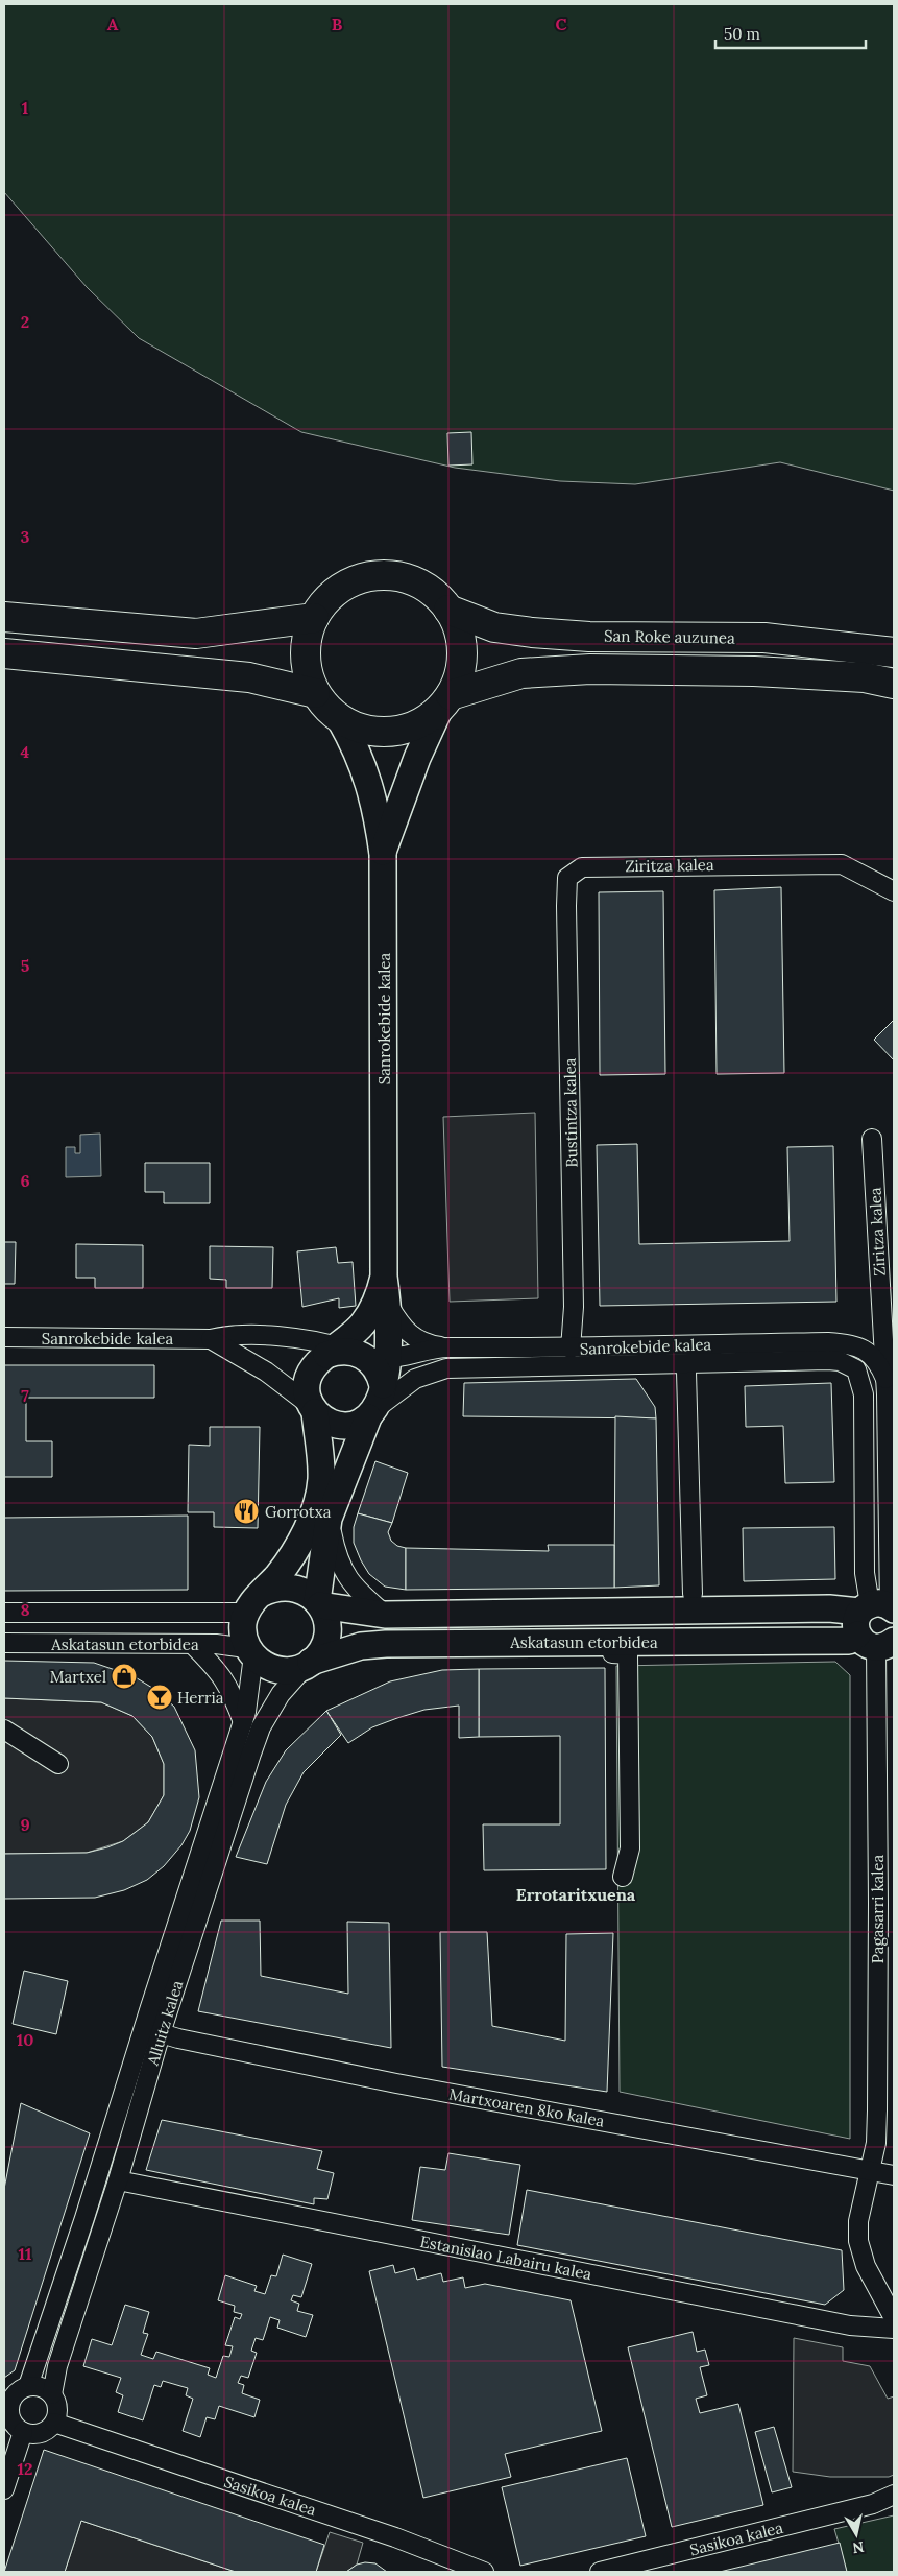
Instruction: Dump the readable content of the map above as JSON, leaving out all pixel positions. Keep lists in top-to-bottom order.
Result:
{
  "streets": {
    "main road": ["San Roke auzunea"],
    "street": [
      "Ziritza kalea",
      "Sanrokebide kalea",
      "Bustintza kalea",
      "Askatasun etorbidea",
      "Pagasarri kalea",
      "Alluitz kalea",
      "Martxoaren 8ko kalea",
      "Estanislao Labairu kalea",
      "Sasikoa kalea"
    ]
  },
  "crossings": [
    ["Ziritza kalea", "Sanrokebide kalea"],
    ["Ziritza kalea", "Bustintza kalea"],
    ["Ziritza kalea", "Askatasun etorbidea"],
    ["Ziritza kalea", "Pagasarri kalea"],
    ["Sanrokebide kalea", "Bustintza kalea"],
    ["Sanrokebide kalea", "Askatasun etorbidea"],
    ["Sanrokebide kalea", "Pagasarri kalea"],
    ["Askatasun etorbidea", "Pagasarri kalea"],
    ["Askatasun etorbidea", "Alluitz kalea"],
    ["Pagasarri kalea", "Martxoaren 8ko kalea"],
    ["Alluitz kalea", "Martxoaren 8ko kalea"],
    ["Alluitz kalea", "Estanislao Labairu kalea"],
    ["Alluitz kalea", "Sasikoa kalea"]
  ],
  "districts": ["Errotaritxuena"],
  "places": {
    "restaurant": ["Gorrotxa"],
    "shop": ["Martxel"],
    "bar": ["Herria"]
  },
  "scale_bar": "50 m",
  "north": "bottom",
  "grid": {
    "columns": ["A", "B", "C"],
    "rows": [
      "1",
      "2",
      "3",
      "4",
      "5",
      "6",
      "7",
      "8",
      "9",
      "10",
      "11",
      "12"
    ]
  }
}
